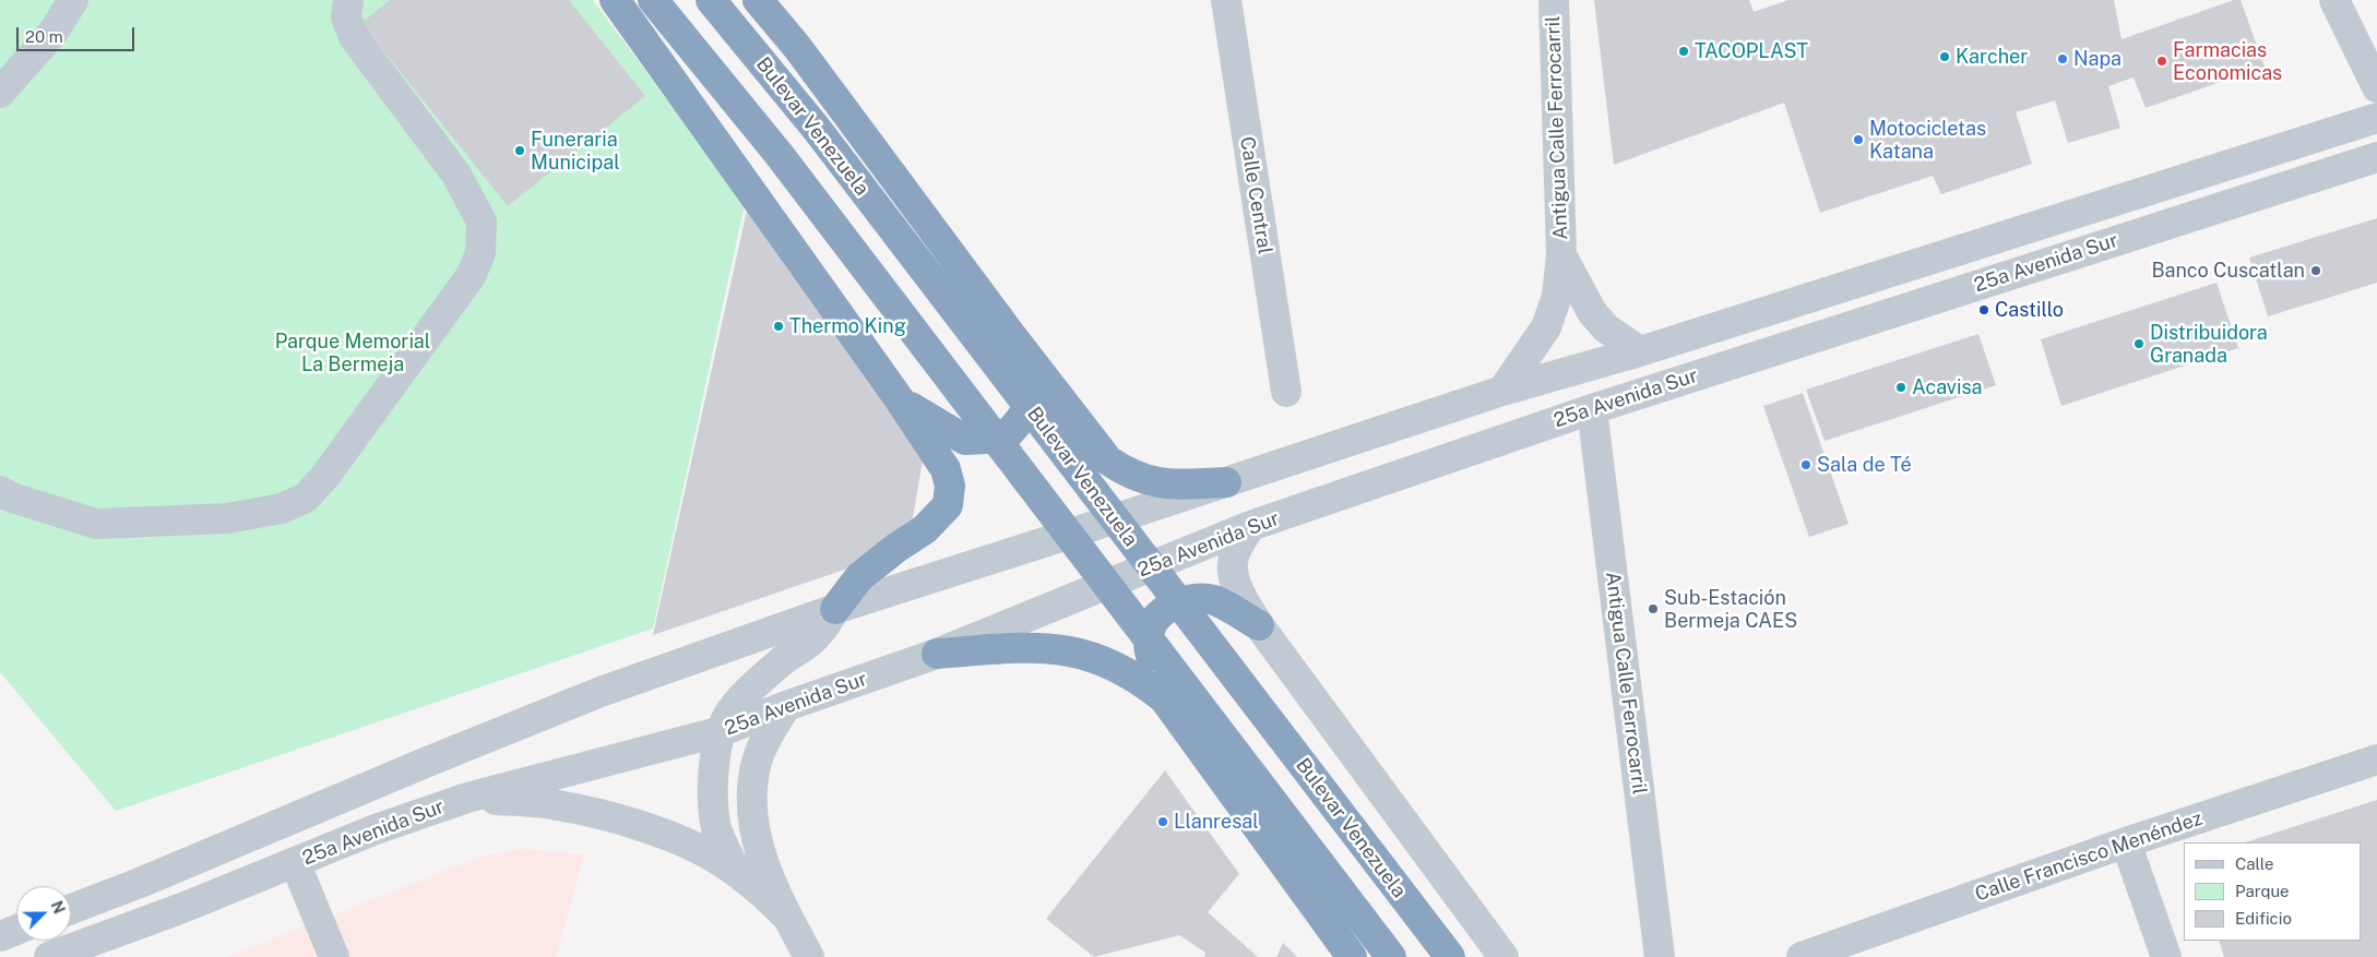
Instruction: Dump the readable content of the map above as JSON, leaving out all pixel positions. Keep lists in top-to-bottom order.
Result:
{
  "streets": {
    "highway": ["Bulevar Venezuela"],
    "street": [
      "Antigua Calle Ferrocarril",
      "Calle Central",
      "25a Avenida Sur",
      "Calle Francisco Menéndez"
    ]
  },
  "crossings": [
    ["Antigua Calle Ferrocarril", "25a Avenida Sur"]
  ],
  "parks": ["Parque Memorial La Bermeja"],
  "places": [
    "TACOPLAST",
    "Karcher",
    "Napa",
    "Farmacias Economicas",
    "Motocicletas Katana",
    "Funeraria Municipal",
    "Banco Cuscatlan",
    "Castillo",
    "Thermo King",
    "Distribuidora Granada",
    "Acavisa",
    "Sala de Té",
    "Sub-Estación Bermeja CAES",
    "Llanresal"
  ],
  "legend": ["Calle", "Parque", "Edificio"],
  "scale_bar": "20 m",
  "north": "top right"
}
